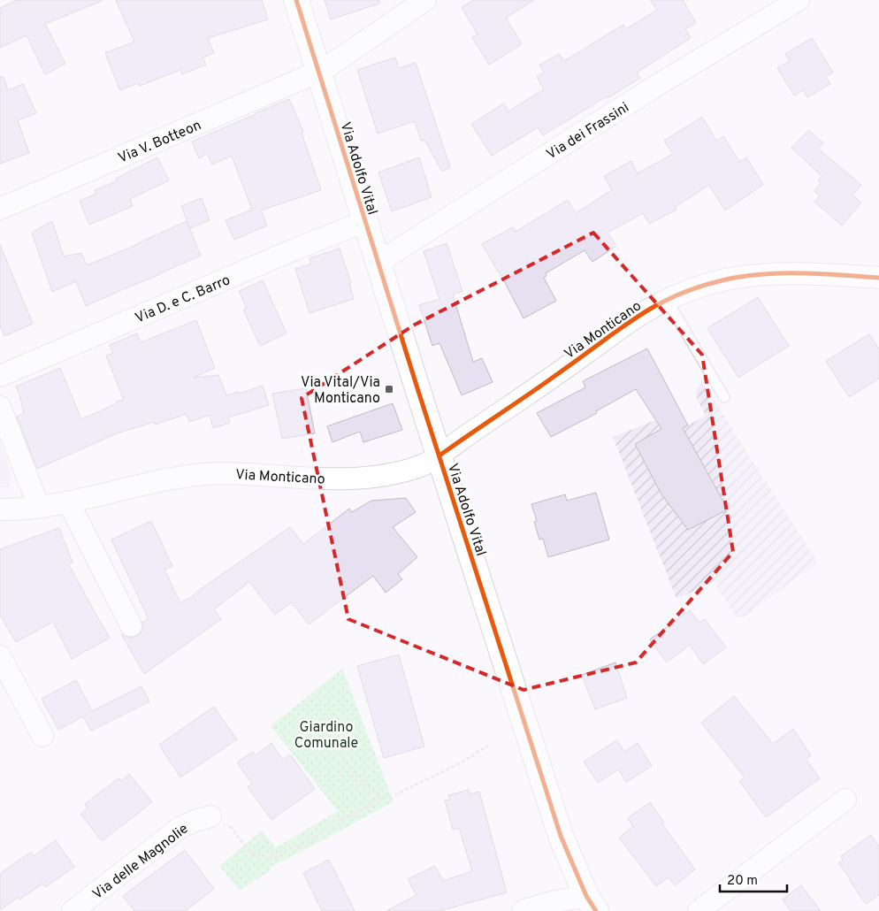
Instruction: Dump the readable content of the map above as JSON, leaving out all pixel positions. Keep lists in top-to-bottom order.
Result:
{
  "streets": {
    "street": [
      "Via dei Frassini",
      "Via V. Botteon",
      "Via Adolfo Vital",
      "Via D. e C. Barro",
      "Via Monticano",
      "Via delle Magnolie"
    ]
  },
  "crossings": [
    ["Via dei Frassini", "Via Adolfo Vital"],
    ["Via V. Botteon", "Via Adolfo Vital"],
    ["Via Adolfo Vital", "Via D. e C. Barro"],
    ["Via Adolfo Vital", "Via Monticano"]
  ],
  "parks": ["Giardino Comunale"],
  "places": {
    "transit": ["Via Vital/Via Monticano"]
  },
  "scale_bar": "20 m"
}
